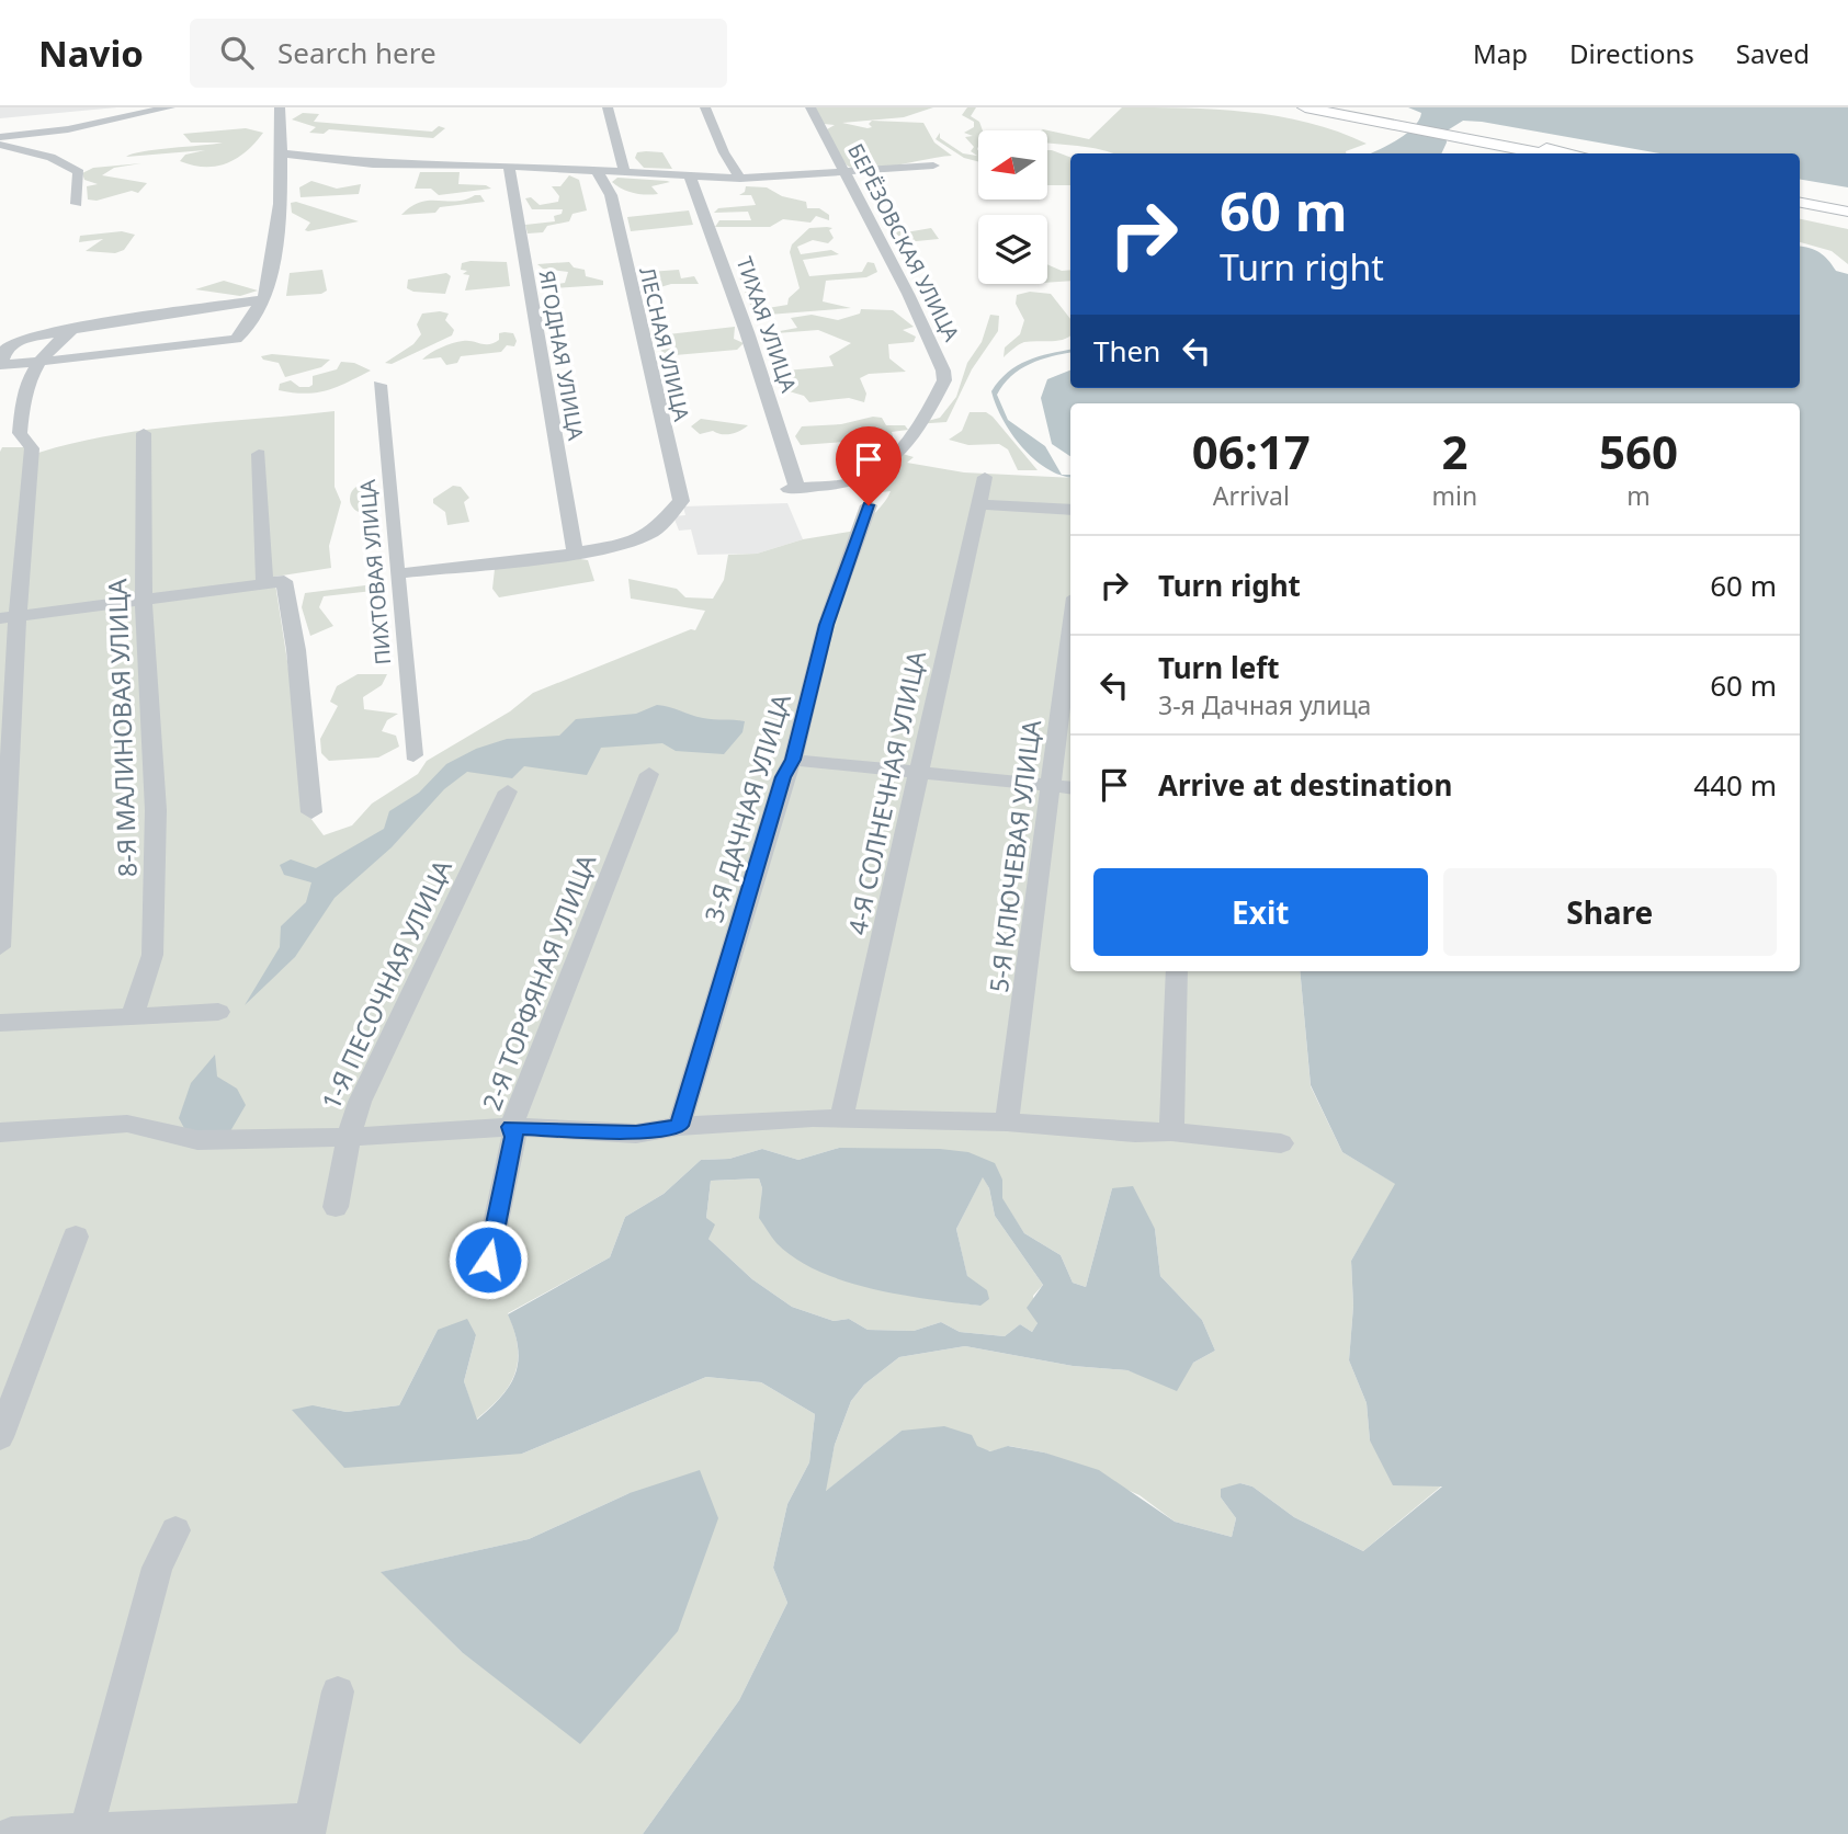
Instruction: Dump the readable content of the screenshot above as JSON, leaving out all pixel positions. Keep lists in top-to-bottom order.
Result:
{
  "streets": {
    "street": [
      "БЕРЁЗОВСКАЯ УЛИЦА",
      "ТИХАЯ УЛИЦА",
      "ЛЕСНАЯ УЛИЦА",
      "ЯГОДНАЯ УЛИЦА",
      "ПИХТОВАЯ УЛИЦА",
      "8-Я МАЛИНОВАЯ УЛИЦА",
      "4-Я СОЛНЕЧНАЯ УЛИЦА",
      "3-Я ДАЧНАЯ УЛИЦА",
      "5-Я КЛЮЧЕВАЯ УЛИЦА",
      "2-Я ТОРФЯНАЯ УЛИЦА",
      "1-Я ПЕСОЧНАЯ УЛИЦА"
    ]
  },
  "crossings": [
    ["БЕРЁЗОВСКАЯ УЛИЦА", "ТИХАЯ УЛИЦА"],
    ["ЛЕСНАЯ УЛИЦА", "ЯГОДНАЯ УЛИЦА"]
  ],
  "north": "left",
  "page": {
    "header": "Navio",
    "search": "Search here",
    "nav": ["Map", "Directions", "Saved"],
    "turn": ["60 m", "Turn right"],
    "then": "Then",
    "eta": [
      "06:17",
      "Arrival",
      "2",
      "min",
      "560",
      "m"
    ],
    "list": [
      {
        "name": "Turn right",
        "value": "60 m"
      },
      {
        "name": "Turn left",
        "note": "3-я Дачная улица",
        "value": "60 m"
      },
      {
        "name": "Arrive at destination",
        "value": "440 m"
      }
    ],
    "buttons": ["Exit", "Share"]
  }
}
